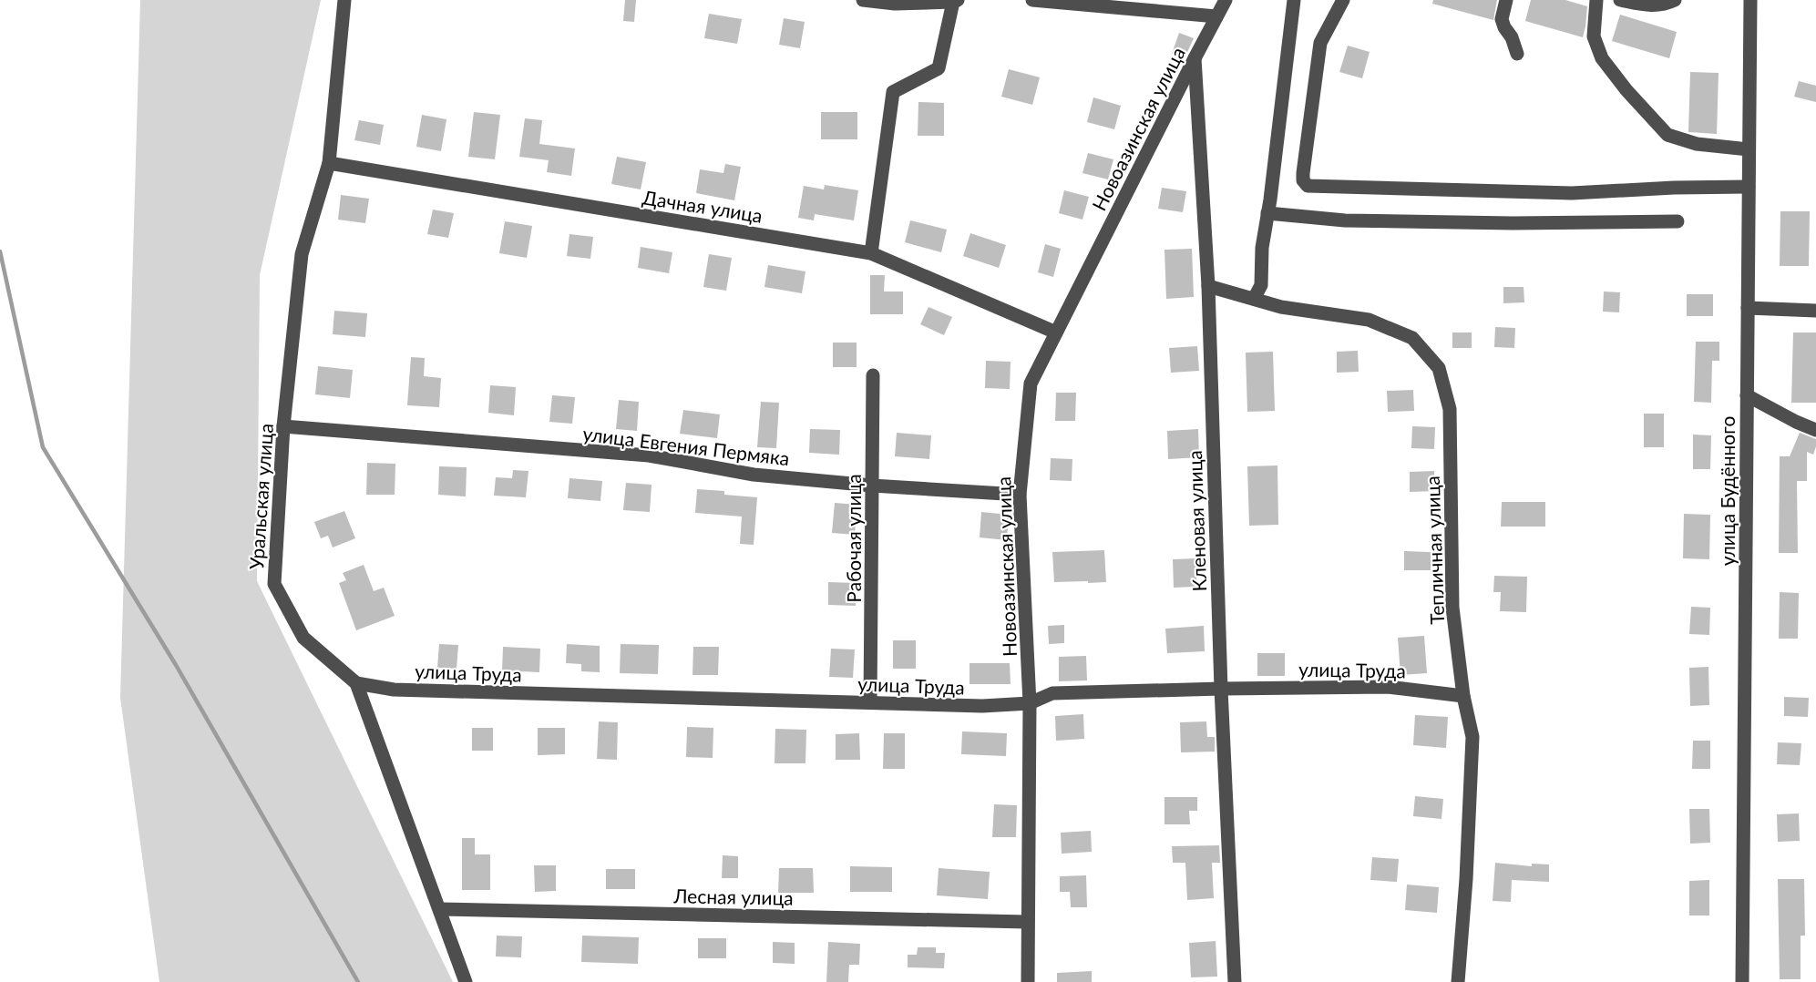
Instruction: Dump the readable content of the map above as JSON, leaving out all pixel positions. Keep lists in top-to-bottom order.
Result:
{
  "streets": {
    "street": [
      "Новоазинская улица",
      "Дачная улица",
      "улица Евгения Пермяка",
      "улица Будённого",
      "Уральская улица",
      "Кленовая улица",
      "Рабочая улица",
      "Тепличная улица",
      "улица Труда",
      "Лесная улица"
    ]
  },
  "crossings": [
    ["Новоазинская улица", "Дачная улица"],
    ["Новоазинская улица", "улица Евгения Пермяка"],
    ["Новоазинская улица", "Кленовая улица"],
    ["Новоазинская улица", "улица Труда"],
    ["Новоазинская улица", "Лесная улица"],
    ["Дачная улица", "Уральская улица"],
    ["улица Евгения Пермяка", "Уральская улица"],
    ["улица Евгения Пермяка", "Рабочая улица"],
    ["Уральская улица", "улица Труда"],
    ["Уральская улица", "Лесная улица"],
    ["Кленовая улица", "Тепличная улица"],
    ["Кленовая улица", "улица Труда"],
    ["Рабочая улица", "улица Труда"],
    ["Тепличная улица", "улица Труда"]
  ]
}
